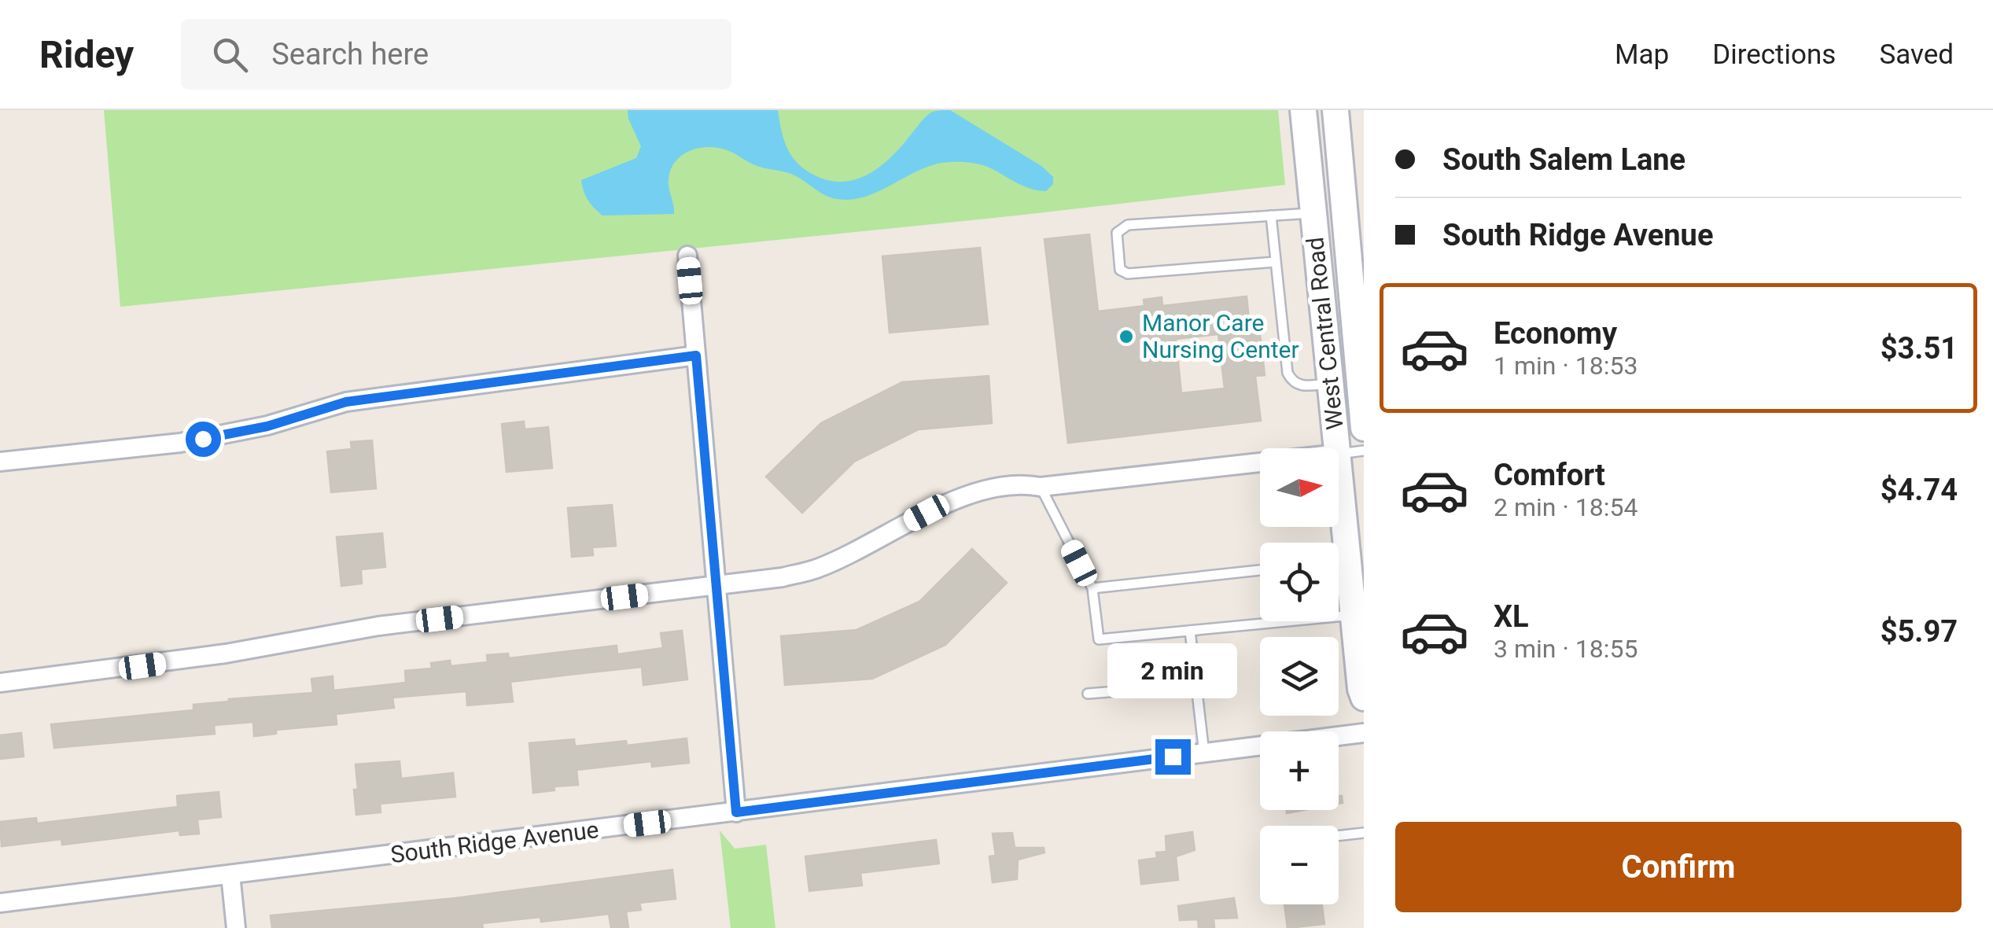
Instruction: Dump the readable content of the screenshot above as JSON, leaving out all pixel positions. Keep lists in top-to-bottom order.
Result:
{
  "streets": {
    "main road": ["West Central Road"],
    "street": ["South Ridge Avenue"]
  },
  "places": ["Manor Care Nursing Center"],
  "north": "right",
  "page": {
    "header": "Ridey",
    "search": "Search here",
    "nav": ["Map", "Directions", "Saved"],
    "banner": ["South Salem Lane", "South Ridge Avenue"],
    "list": [
      {
        "name": "Economy",
        "note": "1 min · 18:53",
        "value": "$3.51"
      },
      {
        "name": "Comfort",
        "note": "2 min · 18:54",
        "value": "$4.74"
      },
      {
        "name": "XL",
        "note": "3 min · 18:55",
        "value": "$5.97"
      }
    ],
    "map_buttons": ["+", "−"],
    "bubble": "2 min",
    "buttons": "Confirm"
  }
}
